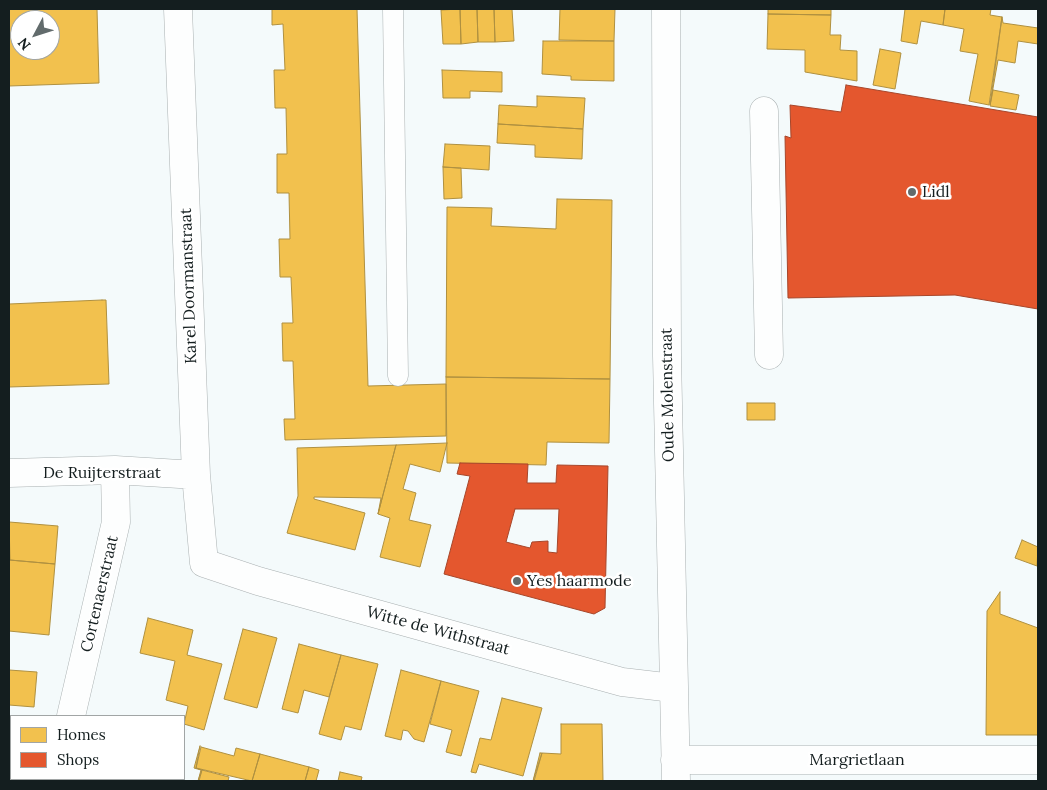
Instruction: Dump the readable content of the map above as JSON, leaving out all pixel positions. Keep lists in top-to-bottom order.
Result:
{
  "streets": {
    "street": [
      "Karel Doormanstraat",
      "Oude Molenstraat",
      "De Ruijterstraat",
      "Cortenaerstraat",
      "Witte de Withstraat",
      "Margrietlaan"
    ]
  },
  "crossings": [
    ["Karel Doormanstraat", "De Ruijterstraat"],
    ["Karel Doormanstraat", "Witte de Withstraat"],
    ["Oude Molenstraat", "Witte de Withstraat"],
    ["Oude Molenstraat", "Margrietlaan"],
    ["De Ruijterstraat", "Cortenaerstraat"]
  ],
  "places": ["Lidl", "Yes haarmode"],
  "legend": ["Homes", "Shops"],
  "north": "bottom left"
}
